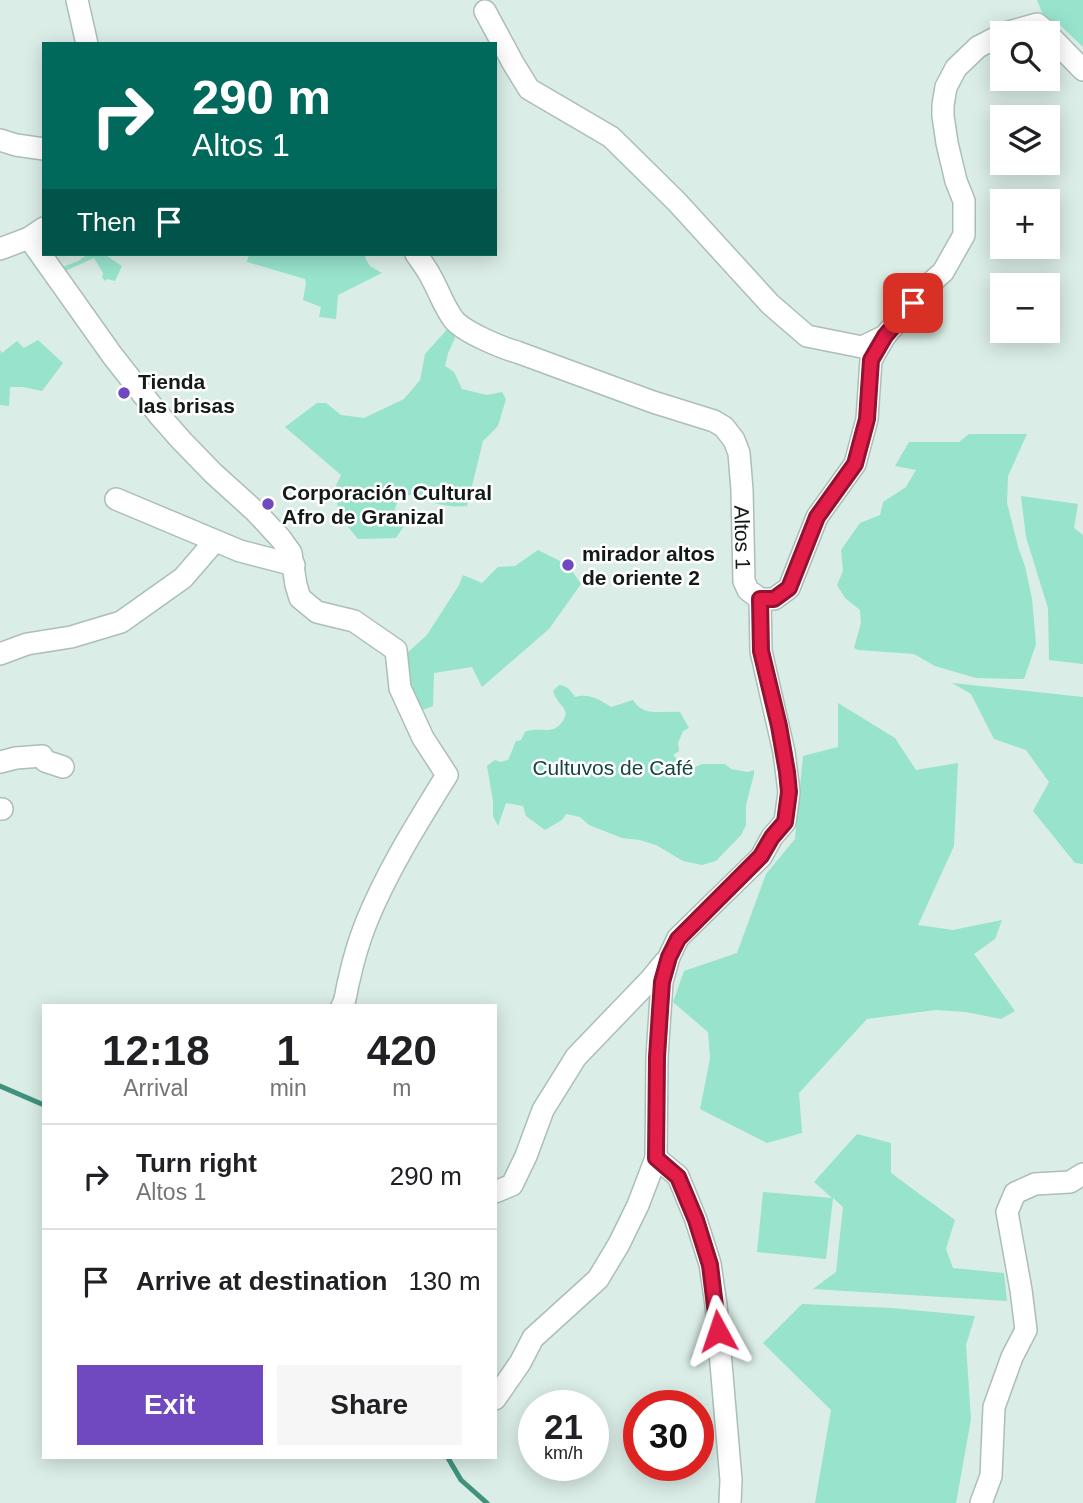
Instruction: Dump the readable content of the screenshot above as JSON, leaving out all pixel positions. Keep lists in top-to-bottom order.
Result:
{
  "streets": {
    "street": ["Altos 1"]
  },
  "parks": ["Cultuvos de Café"],
  "places": ["Tienda las brisas", "Corporación Cultural Afro de Granizal", "mirador altos de oriente 2"],
  "page": {
    "map_buttons": ["+", "−"],
    "turn": ["290 m", "Altos 1"],
    "then": "Then",
    "eta": [
      "12:18",
      "Arrival",
      "1",
      "min",
      "420",
      "m"
    ],
    "list": [
      {
        "name": "Turn right",
        "note": "Altos 1",
        "value": "290 m"
      },
      {
        "name": "Arrive at destination",
        "value": "130 m"
      }
    ],
    "buttons": ["Exit", "Share"],
    "speed": "21 km/h",
    "limit": "30"
  }
}
